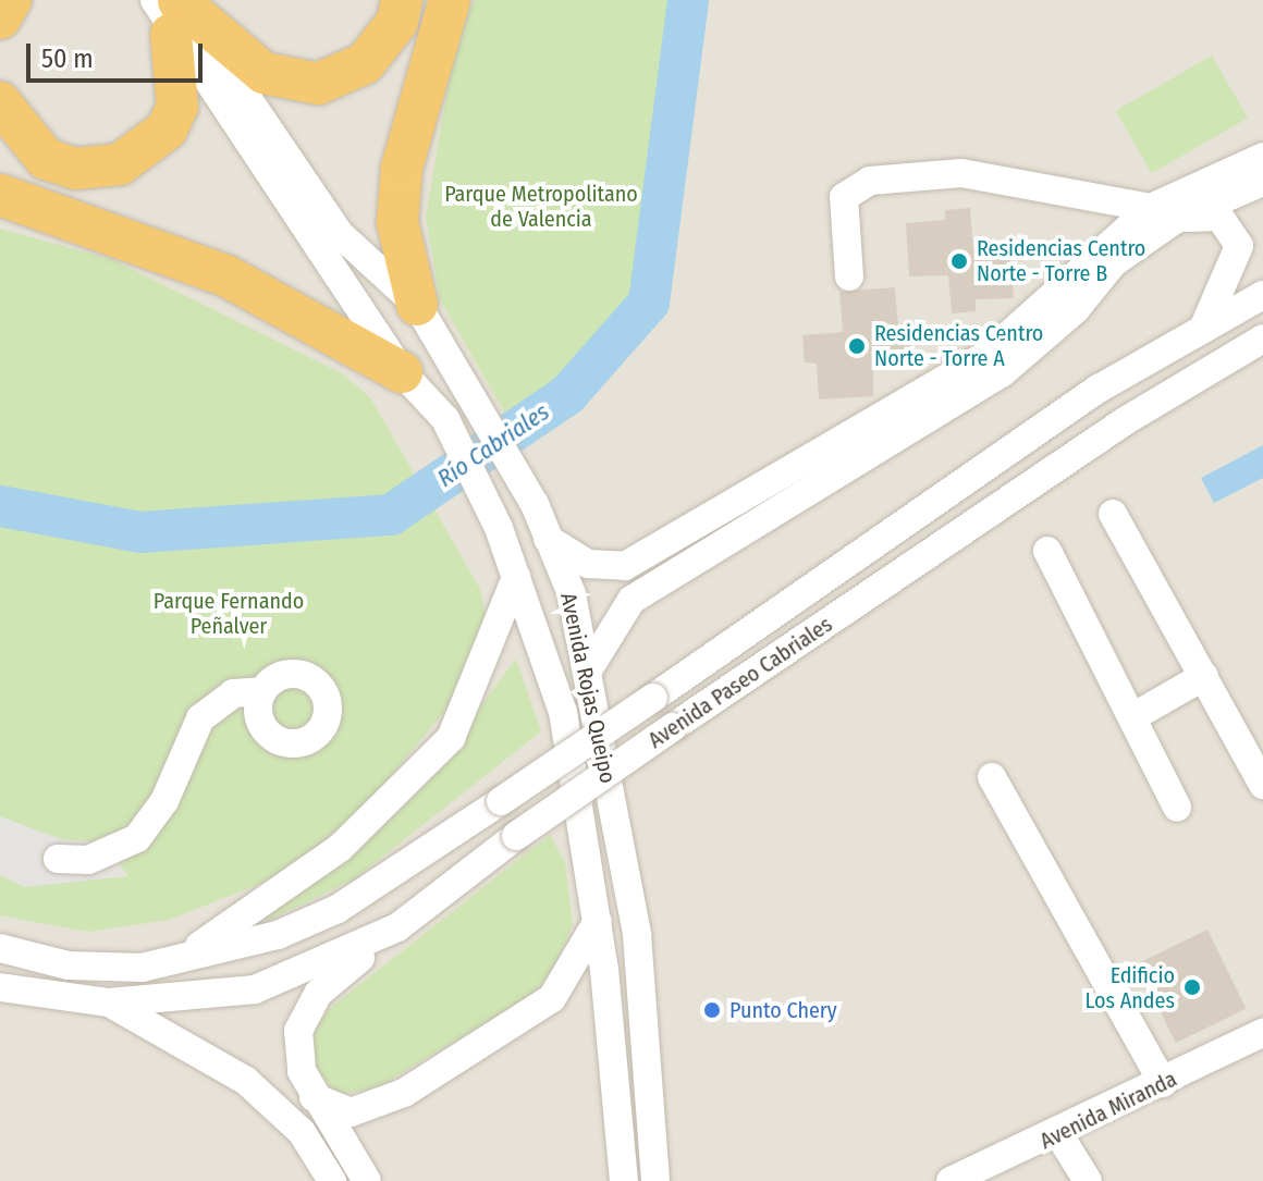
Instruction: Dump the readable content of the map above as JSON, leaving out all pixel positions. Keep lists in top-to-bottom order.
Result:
{
  "streets": {
    "street": ["Avenida Paseo Cabriales", "Avenida Rojas Queipo", "Avenida Miranda"]
  },
  "water": ["Río Cabriales"],
  "parks": ["Parque Metropolitano de Valencia", "Parque Fernando Peñalver"],
  "places": [
    "Residencias Centro Norte - Torre B",
    "Residencias Centro Norte - Torre A",
    "Edificio Los Andes",
    "Punto Chery"
  ],
  "scale_bar": "50 m"
}
